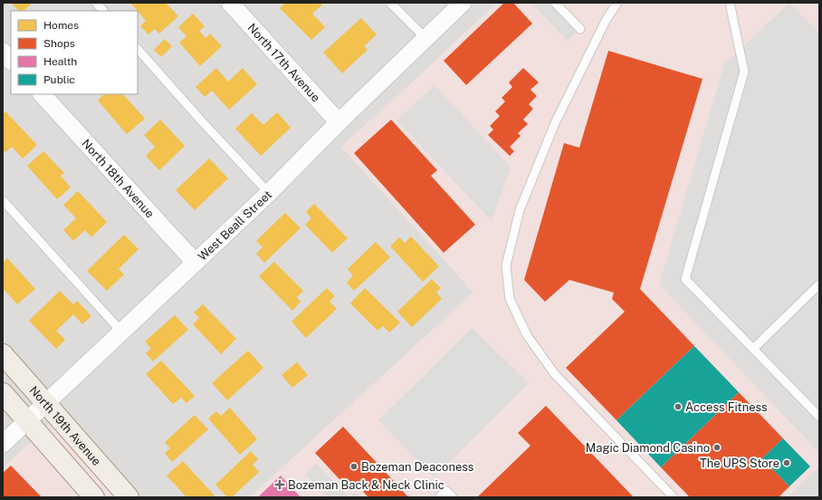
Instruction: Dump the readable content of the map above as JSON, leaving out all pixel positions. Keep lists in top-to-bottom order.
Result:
{
  "streets": {
    "main road": ["North 19th Avenue"],
    "street": ["North 17th Avenue", "North 18th Avenue", "West Beall Street"]
  },
  "crossings": [
    ["North 17th Avenue", "West Beall Street"],
    ["North 18th Avenue", "West Beall Street"],
    ["West Beall Street", "North 19th Avenue"]
  ],
  "places": {
    "other": [
      "Access Fitness",
      "Magic Diamond Casino",
      "The UPS Store",
      "Bozeman Deaconess"
    ],
    "health": ["Bozeman Back & Neck Clinic"]
  },
  "legend": [
    "Homes",
    "Shops",
    "Health",
    "Public"
  ]
}
